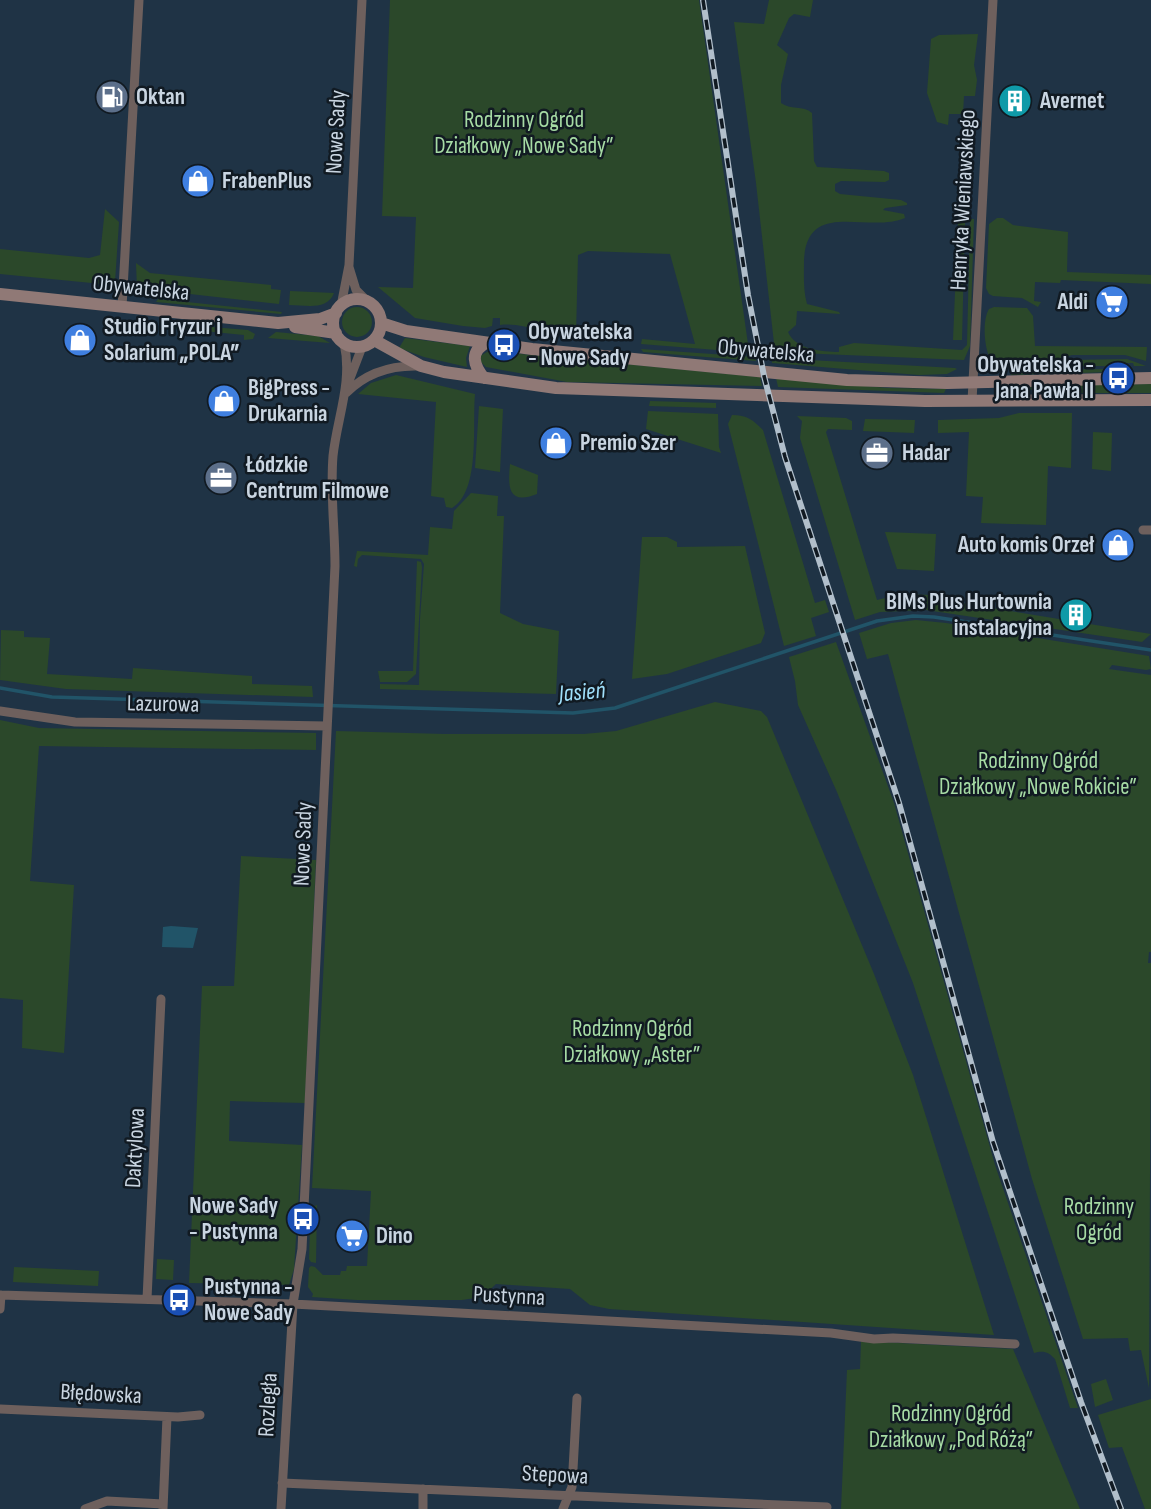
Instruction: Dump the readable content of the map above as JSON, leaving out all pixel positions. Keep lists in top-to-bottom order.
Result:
{
  "streets": {
    "main road": ["Obywatelska"],
    "street": [
      "Nowe Sady",
      "Henryka Wieniawskiego",
      "Lazurowa",
      "Daktylowa",
      "Pustynna",
      "Błędowska",
      "Rozległa",
      "Stepowa"
    ]
  },
  "crossings": [
    ["Nowe Sady", "Obywatelska"],
    ["Nowe Sady", "Lazurowa"],
    ["Nowe Sady", "Pustynna"],
    ["Nowe Sady", "Rozległa"],
    ["Henryka Wieniawskiego", "Obywatelska"],
    ["Daktylowa", "Pustynna"],
    ["Pustynna", "Rozległa"],
    ["Rozległa", "Stepowa"]
  ],
  "water": ["Jasień"],
  "parks": [
    "Rodzinny Ogród Działkowy „Nowe Sady”",
    "Rodzinny Ogród Działkowy „Nowe Rokicie”",
    "Rodzinny Ogród Działkowy „Aster”",
    "Rodzinny Ogród",
    "Rodzinny Ogród Działkowy „Pod Różą”"
  ],
  "places": {
    "fuel station": ["Oktan"],
    "building": ["Avernet", "BIMs Plus Hurtownia instalacyjna"],
    "shop": [
      "FrabenPlus",
      "Studio Fryzur i Solarium „POLA”",
      "BigPress - Drukarnia",
      "Premio Szer",
      "Auto komis Orzeł"
    ],
    "supermarket": ["Aldi", "Dino"],
    "bus stop": [
      "Obywatelska - Nowe Sady",
      "Obywatelska - Jana Pawła II",
      "Nowe Sady - Pustynna",
      "Pustynna - Nowe Sady"
    ],
    "office": ["Hadar", "Łódzkie Centrum Filmowe"]
  }
}
